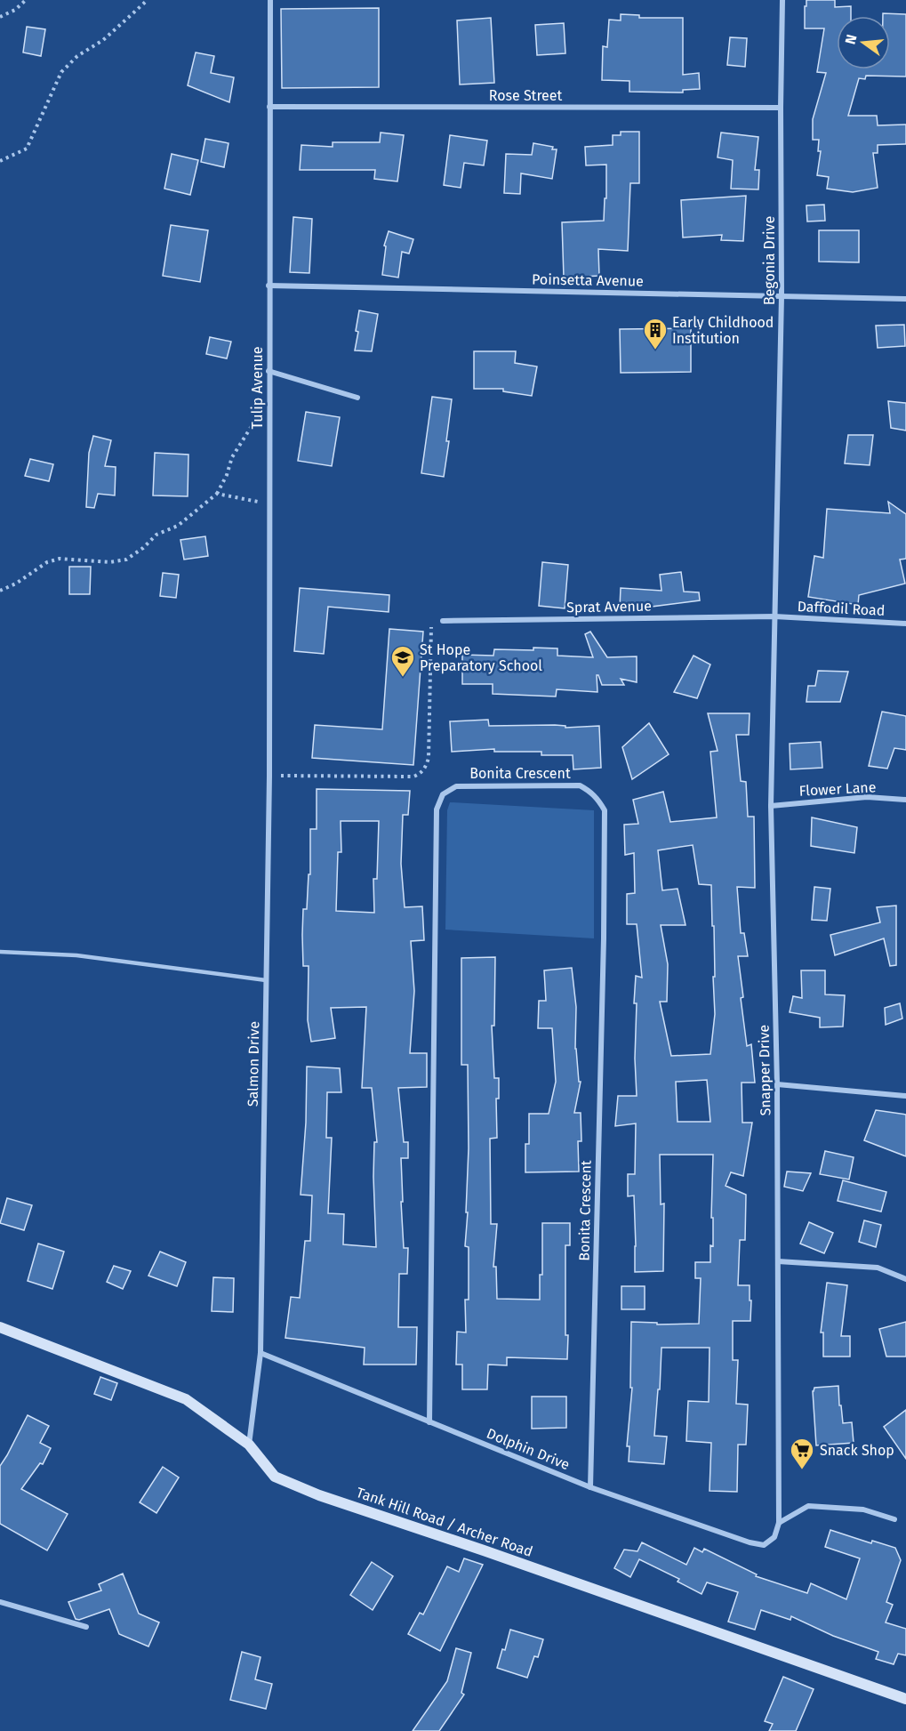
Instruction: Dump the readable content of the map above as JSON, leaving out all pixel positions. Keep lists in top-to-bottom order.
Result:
{
  "streets": {
    "street": [
      "Rose Street",
      "Begonia Drive",
      "Poinsetta Avenue",
      "Tulip Avenue",
      "Sprat Avenue",
      "Daffodil Road",
      "Bonita Crescent",
      "Flower Lane",
      "Salmon Drive",
      "Snapper Drive",
      "Dolphin Drive",
      "Tank Hill Road / Archer Road"
    ]
  },
  "crossings": [
    ["Rose Street", "Begonia Drive"],
    ["Rose Street", "Tulip Avenue"],
    ["Begonia Drive", "Poinsetta Avenue"],
    ["Begonia Drive", "Sprat Avenue"],
    ["Begonia Drive", "Daffodil Road"],
    ["Begonia Drive", "Snapper Drive"],
    ["Poinsetta Avenue", "Tulip Avenue"],
    ["Tulip Avenue", "Salmon Drive"],
    ["Sprat Avenue", "Daffodil Road"],
    ["Sprat Avenue", "Snapper Drive"],
    ["Daffodil Road", "Snapper Drive"],
    ["Bonita Crescent", "Dolphin Drive"],
    ["Flower Lane", "Snapper Drive"],
    ["Salmon Drive", "Dolphin Drive"],
    ["Salmon Drive", "Tank Hill Road / Archer Road"],
    ["Snapper Drive", "Dolphin Drive"]
  ],
  "places": {
    "building": ["Early Childhood Institution"],
    "school or university": ["St Hope Preparatory School"],
    "supermarket": ["Snack Shop"]
  },
  "north": "left"
}
